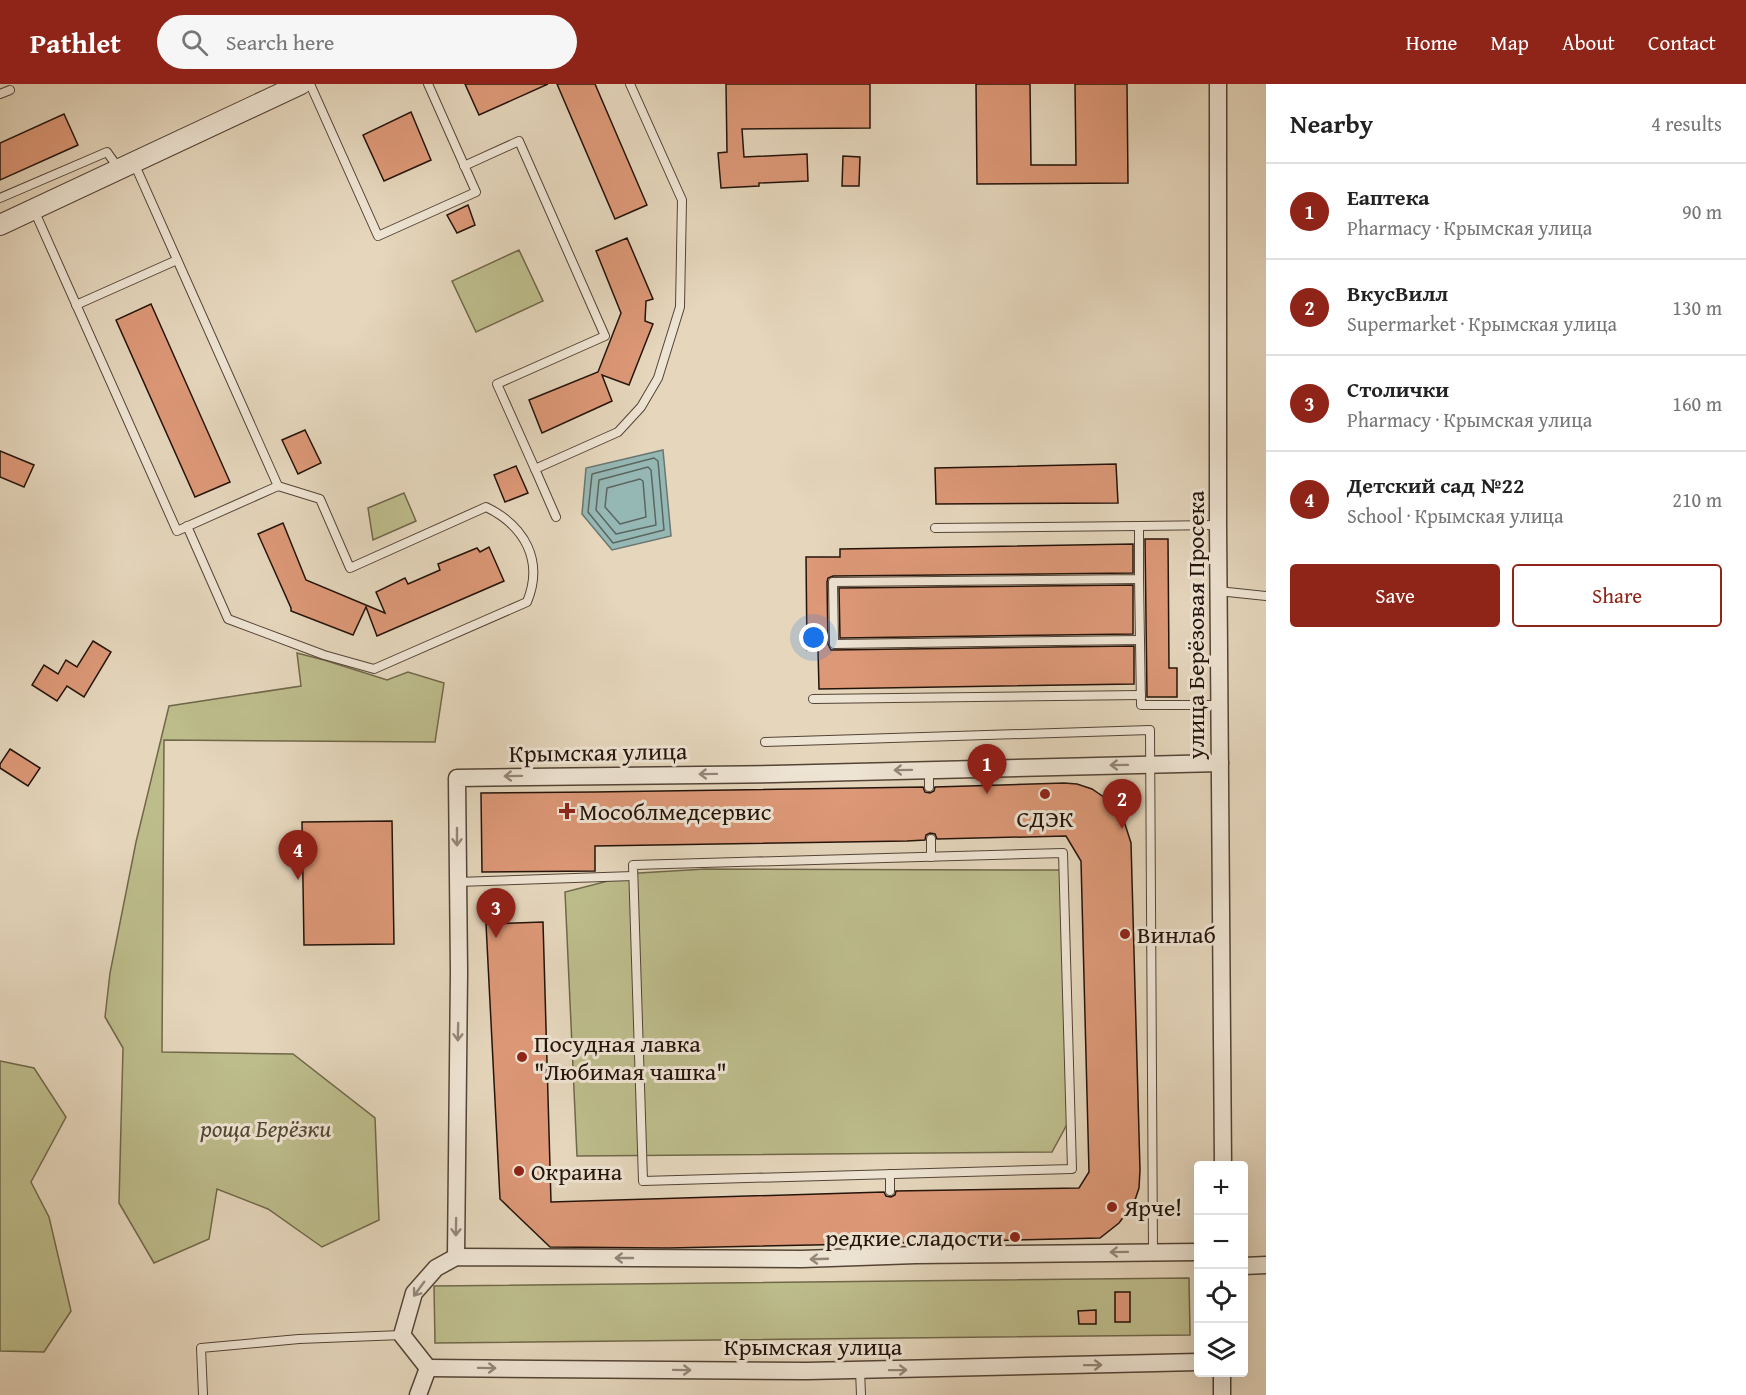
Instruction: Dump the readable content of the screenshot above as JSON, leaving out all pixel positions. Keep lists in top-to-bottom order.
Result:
{
  "streets": {
    "street": ["улица Берёзовая Просека", "Крымская улица"]
  },
  "crossings": [
    ["улица Берёзовая Просека", "Крымская улица"]
  ],
  "parks": ["роща Берёзки"],
  "places": {
    "other": [
      "СДЭК",
      "Винлаб",
      "Посудная лавка \"Любимая чашка\"",
      "Окраина",
      "Ярче!",
      "редкие сладости"
    ],
    "health": ["Мособлмедсервис"]
  },
  "page": {
    "header": "Pathlet",
    "search": "Search here",
    "nav": [
      "Home",
      "Map",
      "About",
      "Contact"
    ],
    "heading": ["Nearby", "4 results"],
    "list": [
      {
        "mark": "1",
        "name": "Еаптека",
        "note": "Pharmacy · Крымская улица",
        "value": "90 m"
      },
      {
        "mark": "2",
        "name": "ВкусВилл",
        "note": "Supermarket · Крымская улица",
        "value": "130 m"
      },
      {
        "mark": "3",
        "name": "Столички",
        "note": "Pharmacy · Крымская улица",
        "value": "160 m"
      },
      {
        "mark": "4",
        "name": "Детский сад №22",
        "note": "School · Крымская улица",
        "value": "210 m"
      }
    ],
    "buttons": ["Save", "Share"],
    "pins": [
      "1",
      "2",
      "4",
      "3"
    ],
    "map_buttons": ["+", "−"]
  }
}
